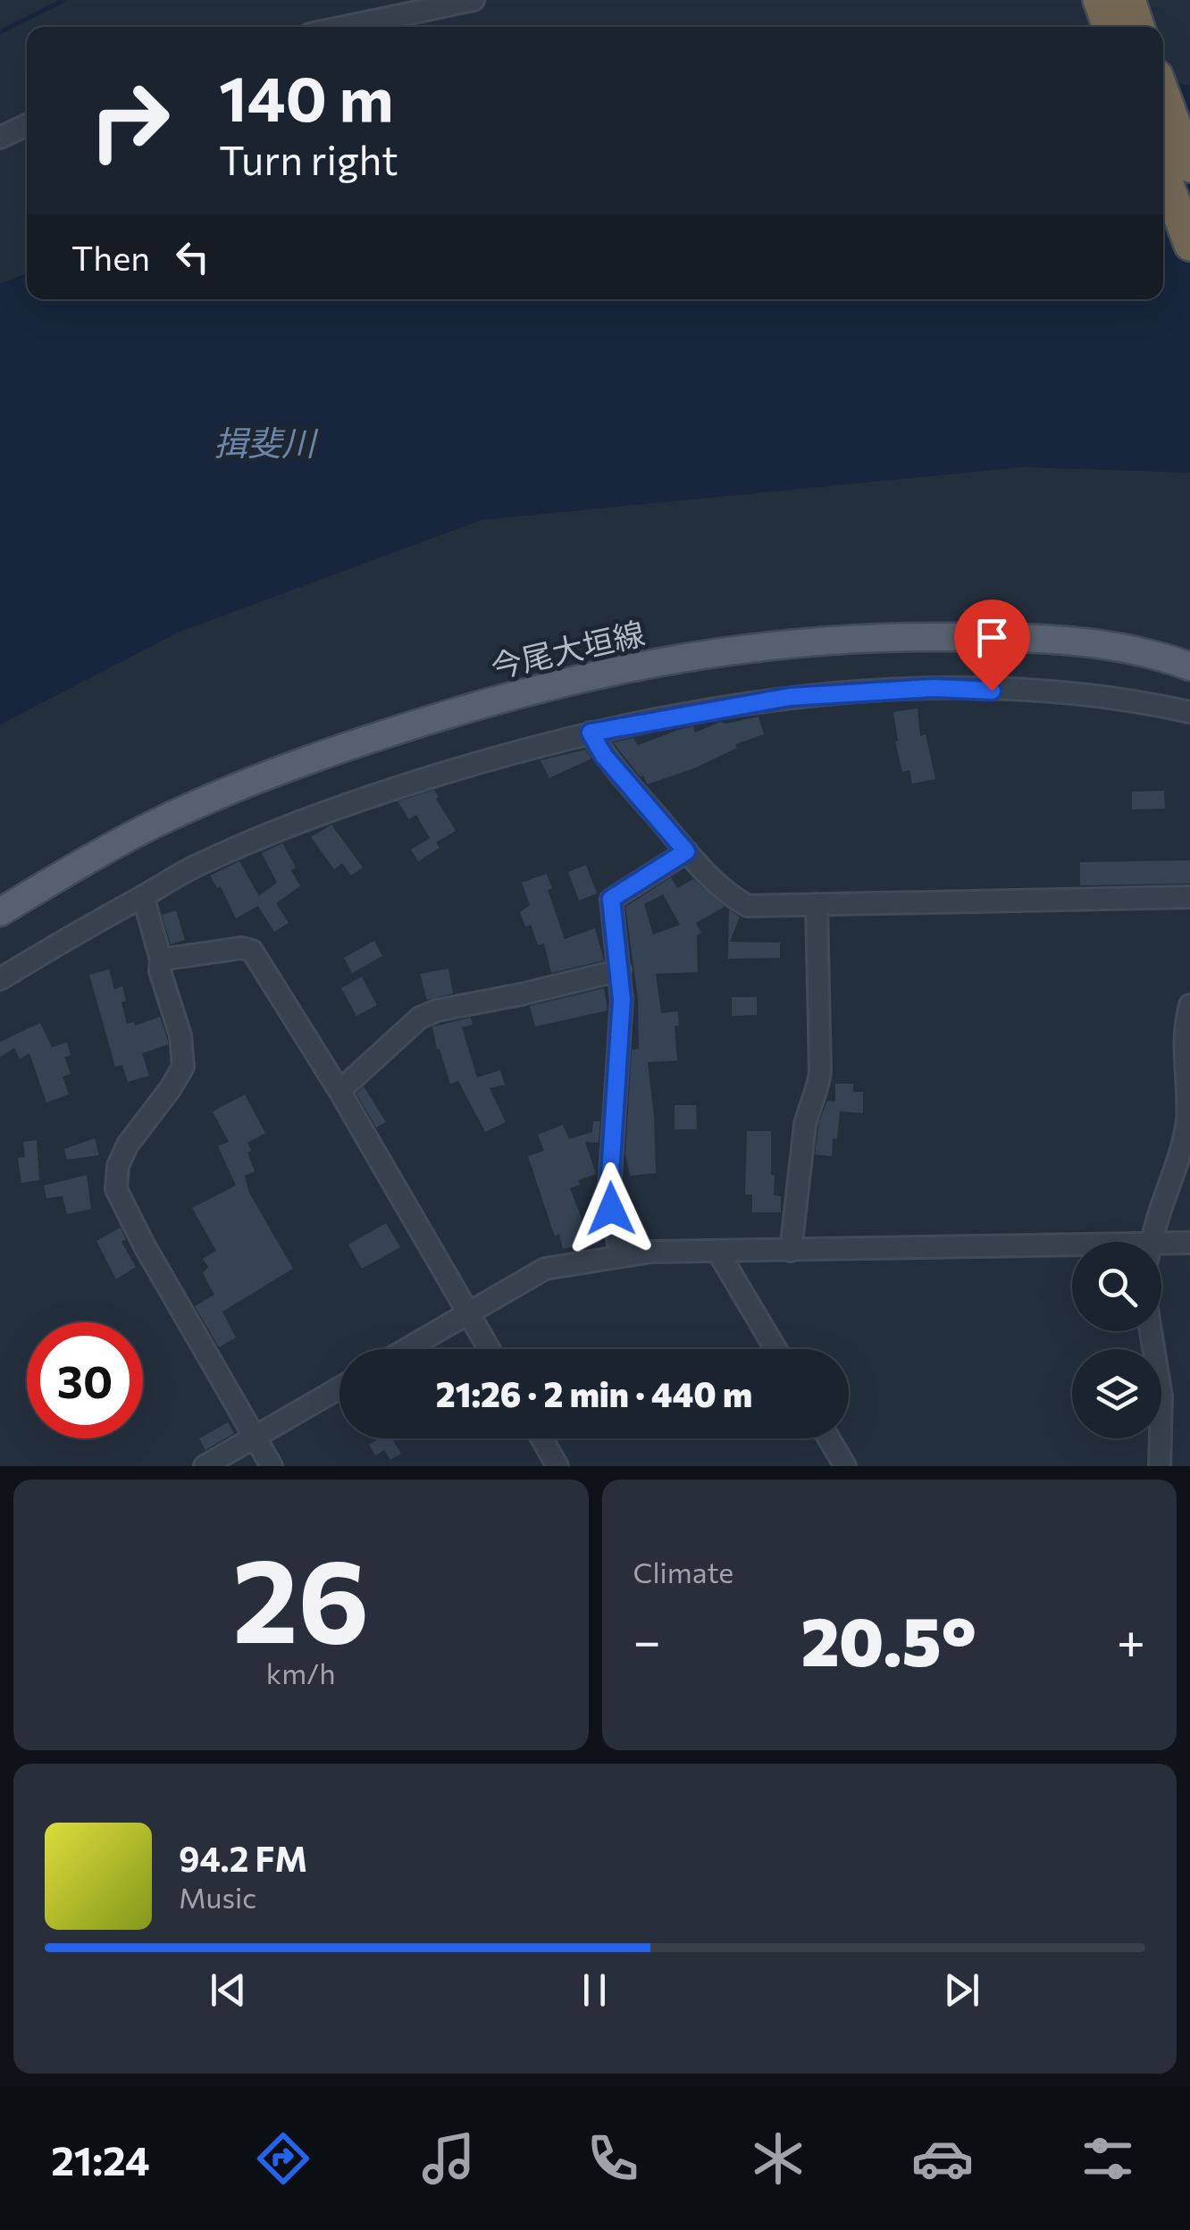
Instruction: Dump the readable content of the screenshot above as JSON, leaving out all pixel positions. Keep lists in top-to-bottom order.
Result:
{
  "streets": {
    "main road": ["今尾大垣線"]
  },
  "water": ["揖斐川"],
  "page": {
    "turn": ["140 m", "Turn right"],
    "then": "Then",
    "limit": "30",
    "trip": "21:26 · 2 min · 440 m",
    "tile": [
      ["26", "km/h"],
      "Climate"
    ],
    "heat": ["−", "20.5°", "+"],
    "song": ["94.2 FM", "Music"],
    "tabs": "21:24"
  }
}
